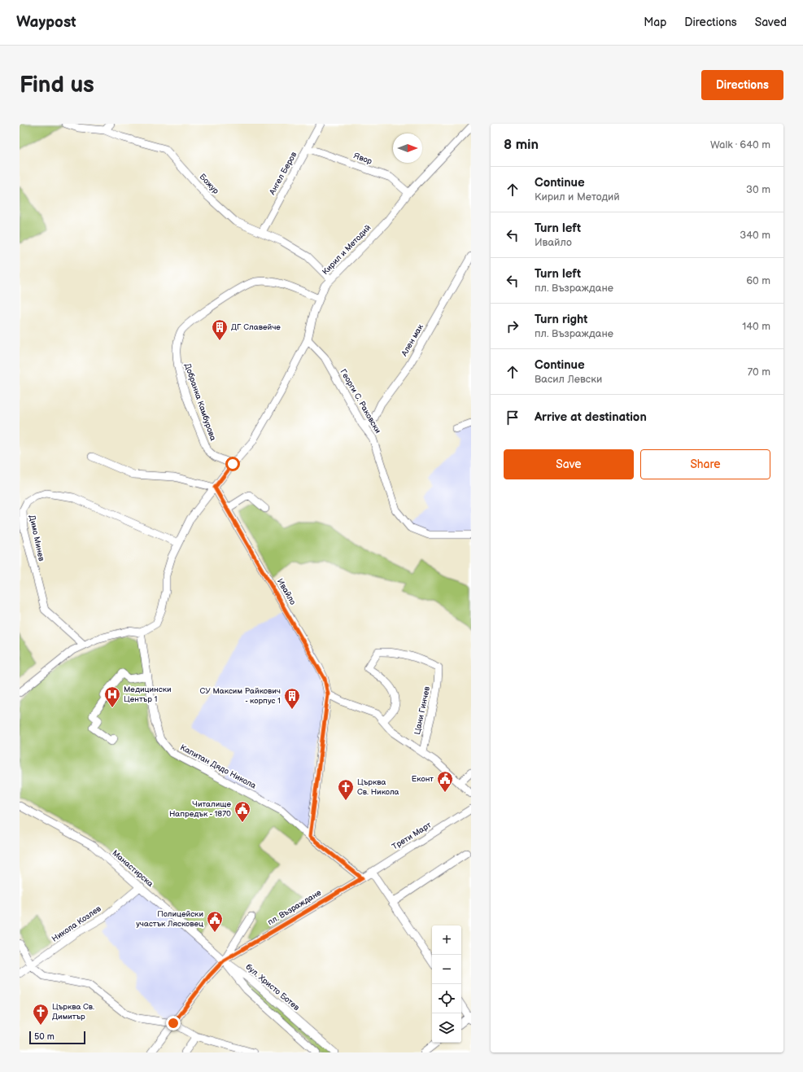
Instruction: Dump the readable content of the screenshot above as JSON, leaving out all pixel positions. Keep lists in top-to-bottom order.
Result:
{
  "streets": {
    "street": [
      "Явор",
      "Ангел Беров",
      "Божур",
      "Кирил и Методий",
      "Ален мак",
      "Георги С. Раковски",
      "Добранка Камбурова",
      "Димо Минев",
      "Ивайло",
      "Цани Гинчев",
      "Капитан Дядо Никола",
      "Трети Март",
      "Манастирска",
      "пл. Възраждане",
      "Никола Козлев",
      "бул. Христо Ботев"
    ]
  },
  "crossings": [
    ["Явор", "Ангел Беров"],
    ["Явор", "Кирил и Методий"],
    ["Ангел Беров", "Божур"],
    ["Божур", "Кирил и Методий"],
    ["Кирил и Методий", "Георги С. Раковски"],
    ["Кирил и Методий", "Добранка Камбурова"],
    ["Кирил и Методий", "Ивайло"],
    ["Ален мак", "Георги С. Раковски"],
    ["Ивайло", "Цани Гинчев"],
    ["Ивайло", "Капитан Дядо Никола"],
    ["Трети Март", "пл. Възраждане"],
    ["Манастирска", "пл. Възраждане"],
    ["Манастирска", "Никола Козлев"],
    ["Манастирска", "бул. Христо Ботев"],
    ["пл. Възраждане", "бул. Христо Ботев"]
  ],
  "places": {
    "building": ["ДГ Славейче", "СУ Максим Райкович - корпус 1"],
    "hospital": ["Медицински Център 1"],
    "public building": ["Еконт", "Читалище Напредък - 1870", "Полицейски участък Лясковец"],
    "church": ["Църква Св. Никола", "Църква Св. Димитър"]
  },
  "scale_bar": "50 m",
  "north": "right",
  "page": {
    "header": "Waypost",
    "nav": ["Map", "Directions", "Saved"],
    "buttons": [
      "Directions",
      ["Save", "Share"]
    ],
    "title": "Find us",
    "heading": ["8 min", "Walk · 640 m"],
    "list": [
      ["Continue", "Кирил и Методий", "30 m"],
      ["Turn left", "Ивайло", "340 m"],
      ["Turn left", "пл. Възраждане", "60 m"],
      ["Turn right", "пл. Възраждане", "140 m"],
      ["Continue", "Васил Левски", "70 m"],
      "Arrive at destination"
    ],
    "map_buttons": ["+", "−"],
    "scale": "50 m"
  }
}
